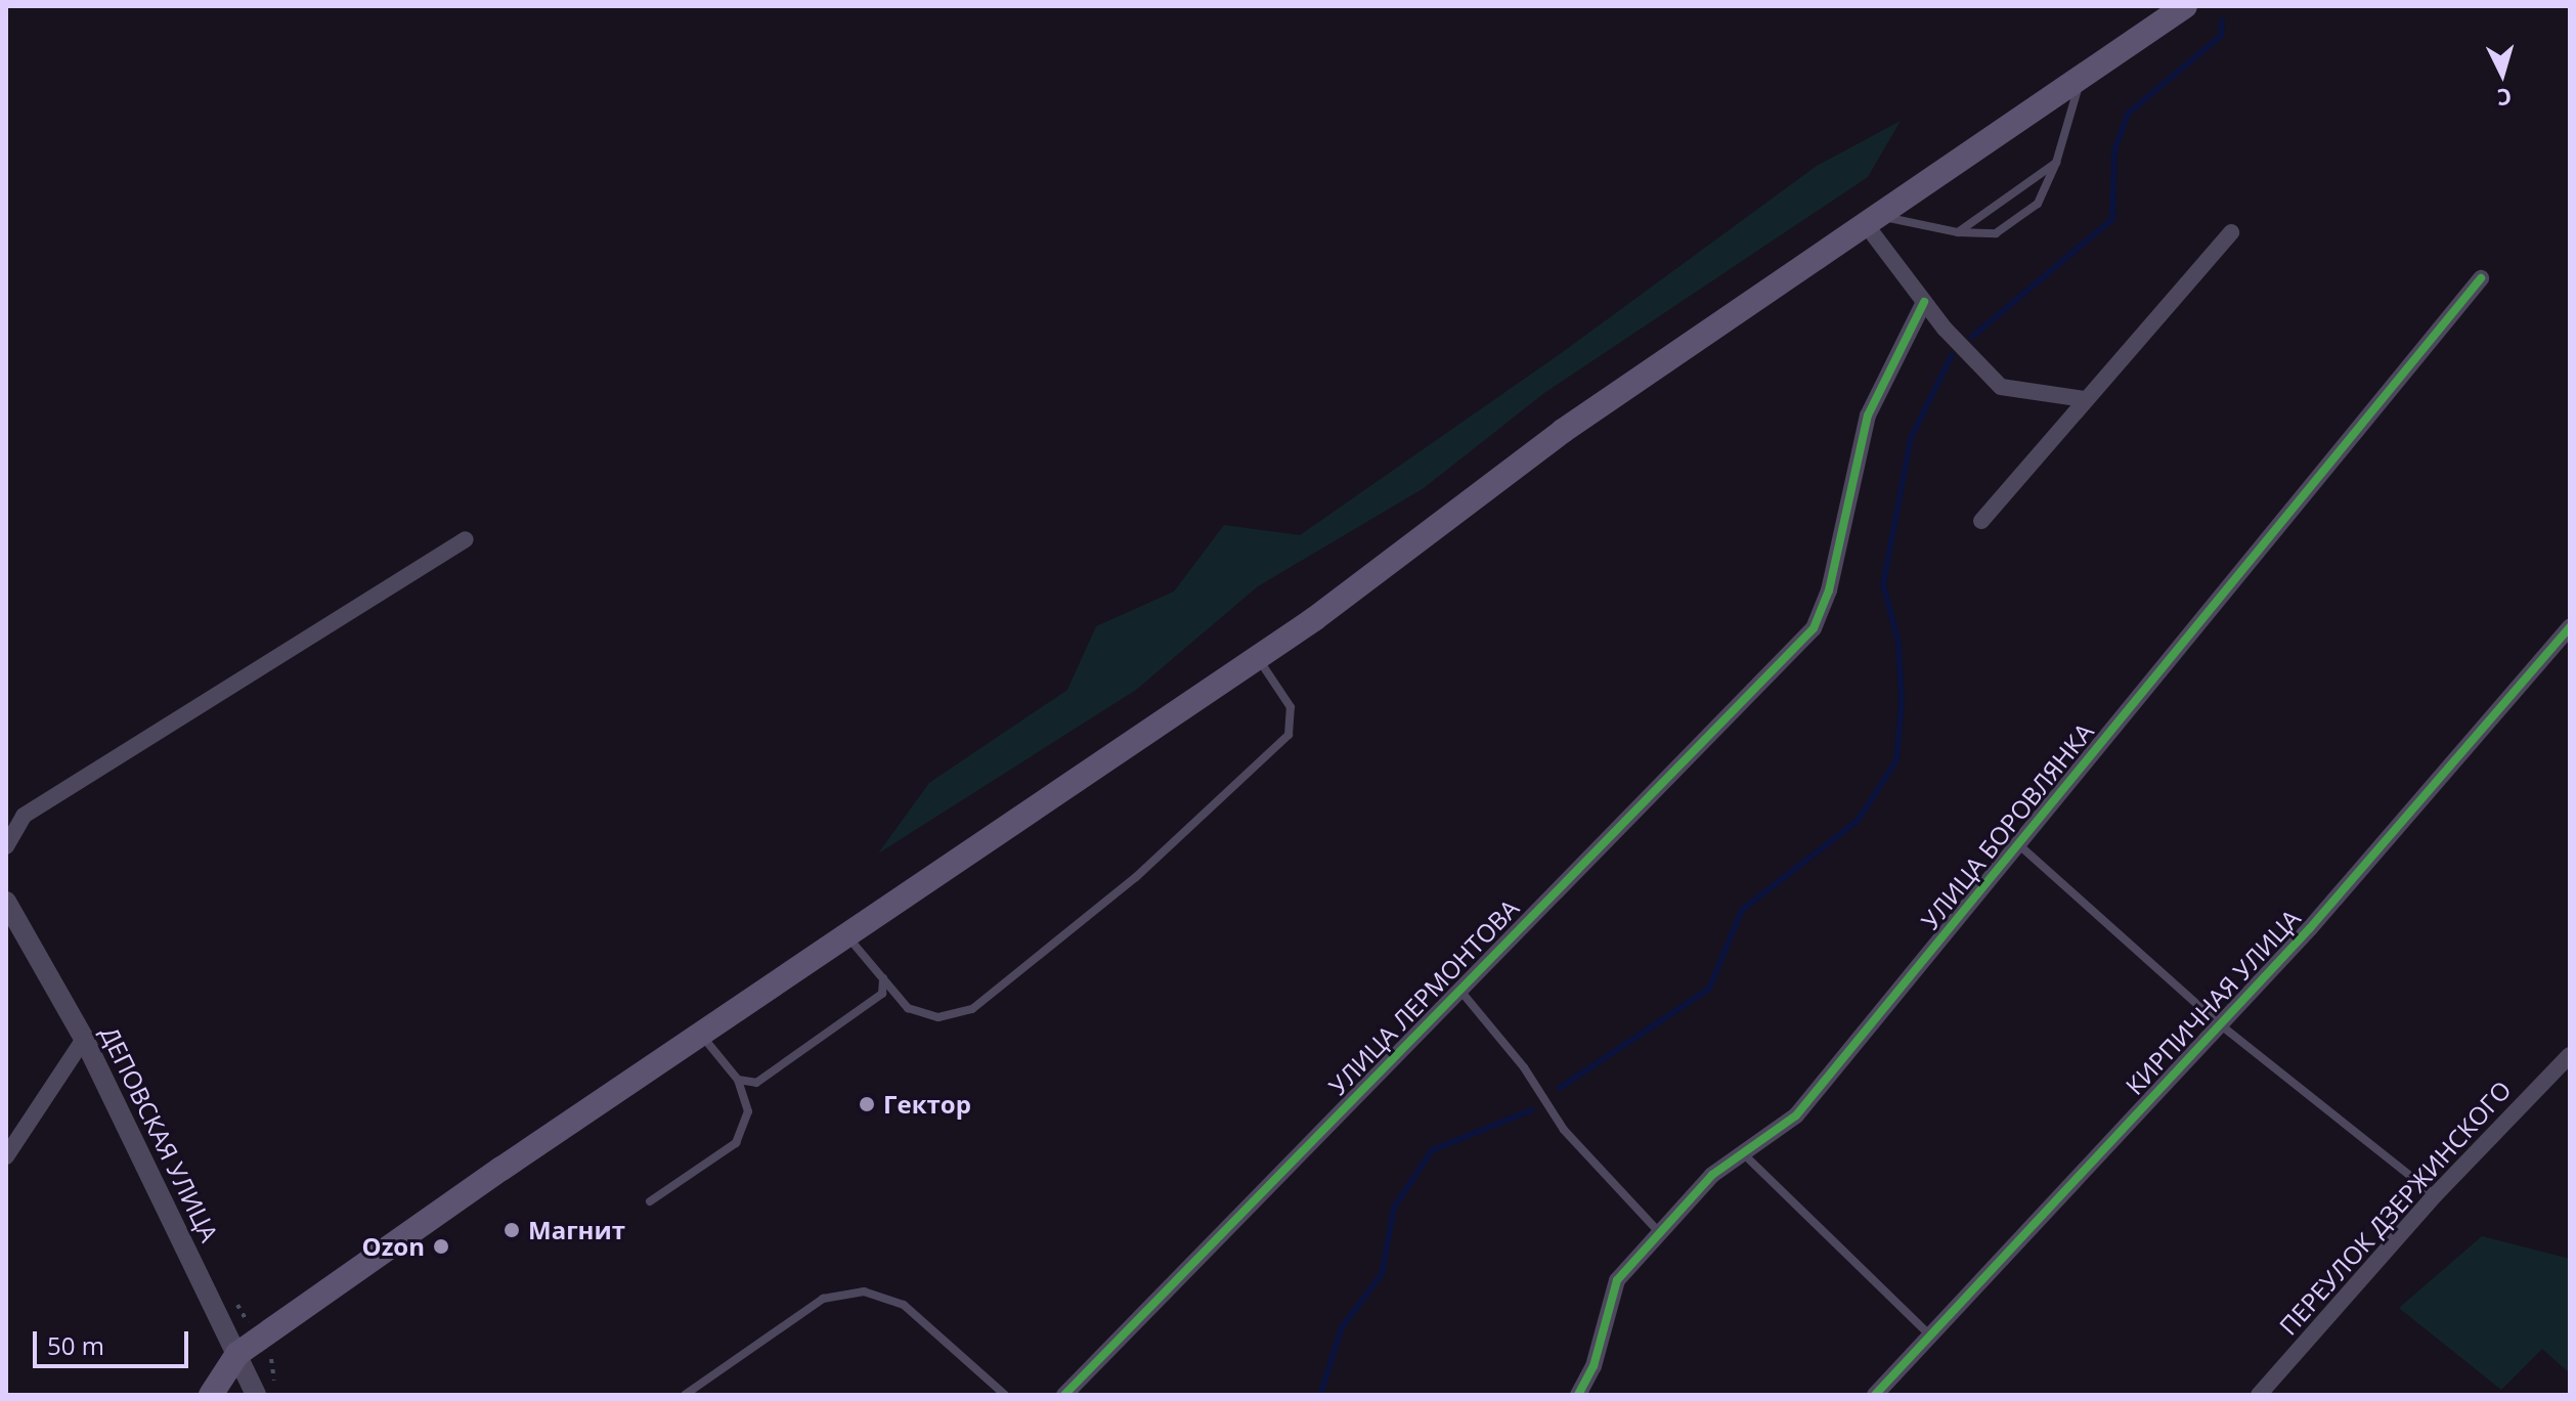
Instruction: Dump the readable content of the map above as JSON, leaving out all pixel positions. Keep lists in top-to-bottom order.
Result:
{
  "streets": {
    "street": [
      "УЛИЦА БОРОВЛЯНКА",
      "УЛИЦА ЛЕРМОНТОВА",
      "КИРПИЧНАЯ УЛИЦА",
      "ДЕПОВСКАЯ УЛИЦА",
      "ПЕРЕУЛОК ДЗЕРЖИНСКОГО"
    ]
  },
  "places": ["Гектор", "Магнит", "Ozon"],
  "scale_bar": "50 m",
  "north": "bottom"
}
